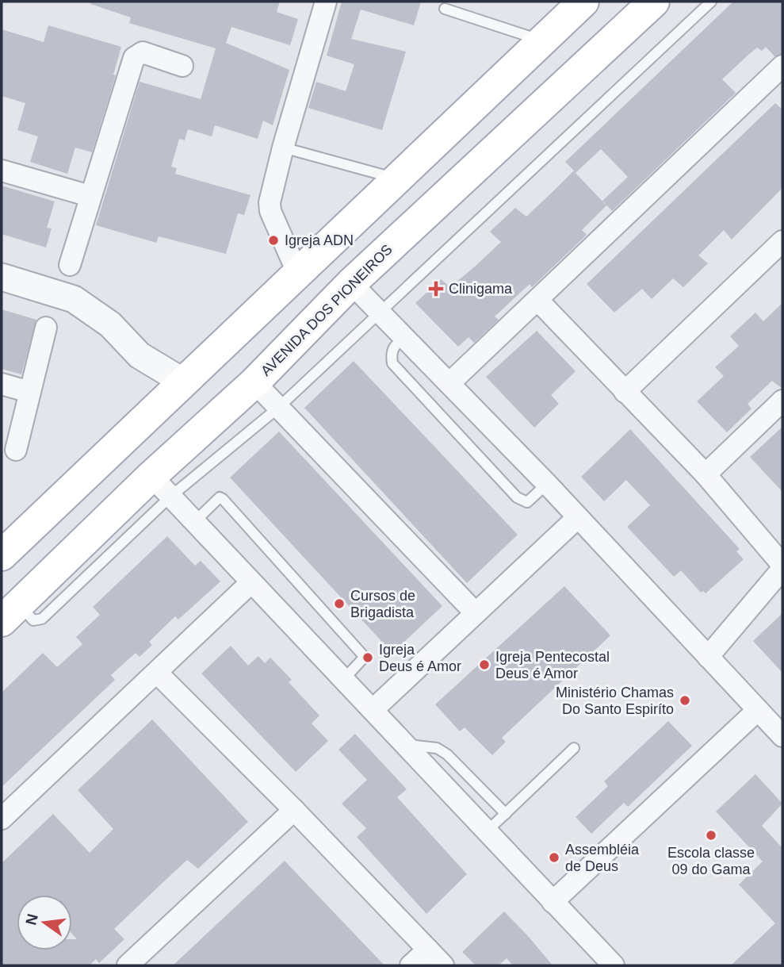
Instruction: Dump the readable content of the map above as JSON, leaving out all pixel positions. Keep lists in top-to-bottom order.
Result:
{
  "streets": {
    "main road": ["AVENIDA DOS PIONEIROS"]
  },
  "places": {
    "other": [
      "Igreja ADN",
      "Cursos de Brigadista",
      "Igreja Deus é Amor",
      "Igreja Pentecostal Deus é Amor",
      "Ministério Chamas Do Santo Espiríto",
      "Escola classe 09 do Gama",
      "Assembléia de Deus"
    ],
    "health": ["Clinigama"]
  },
  "north": "left"
}
